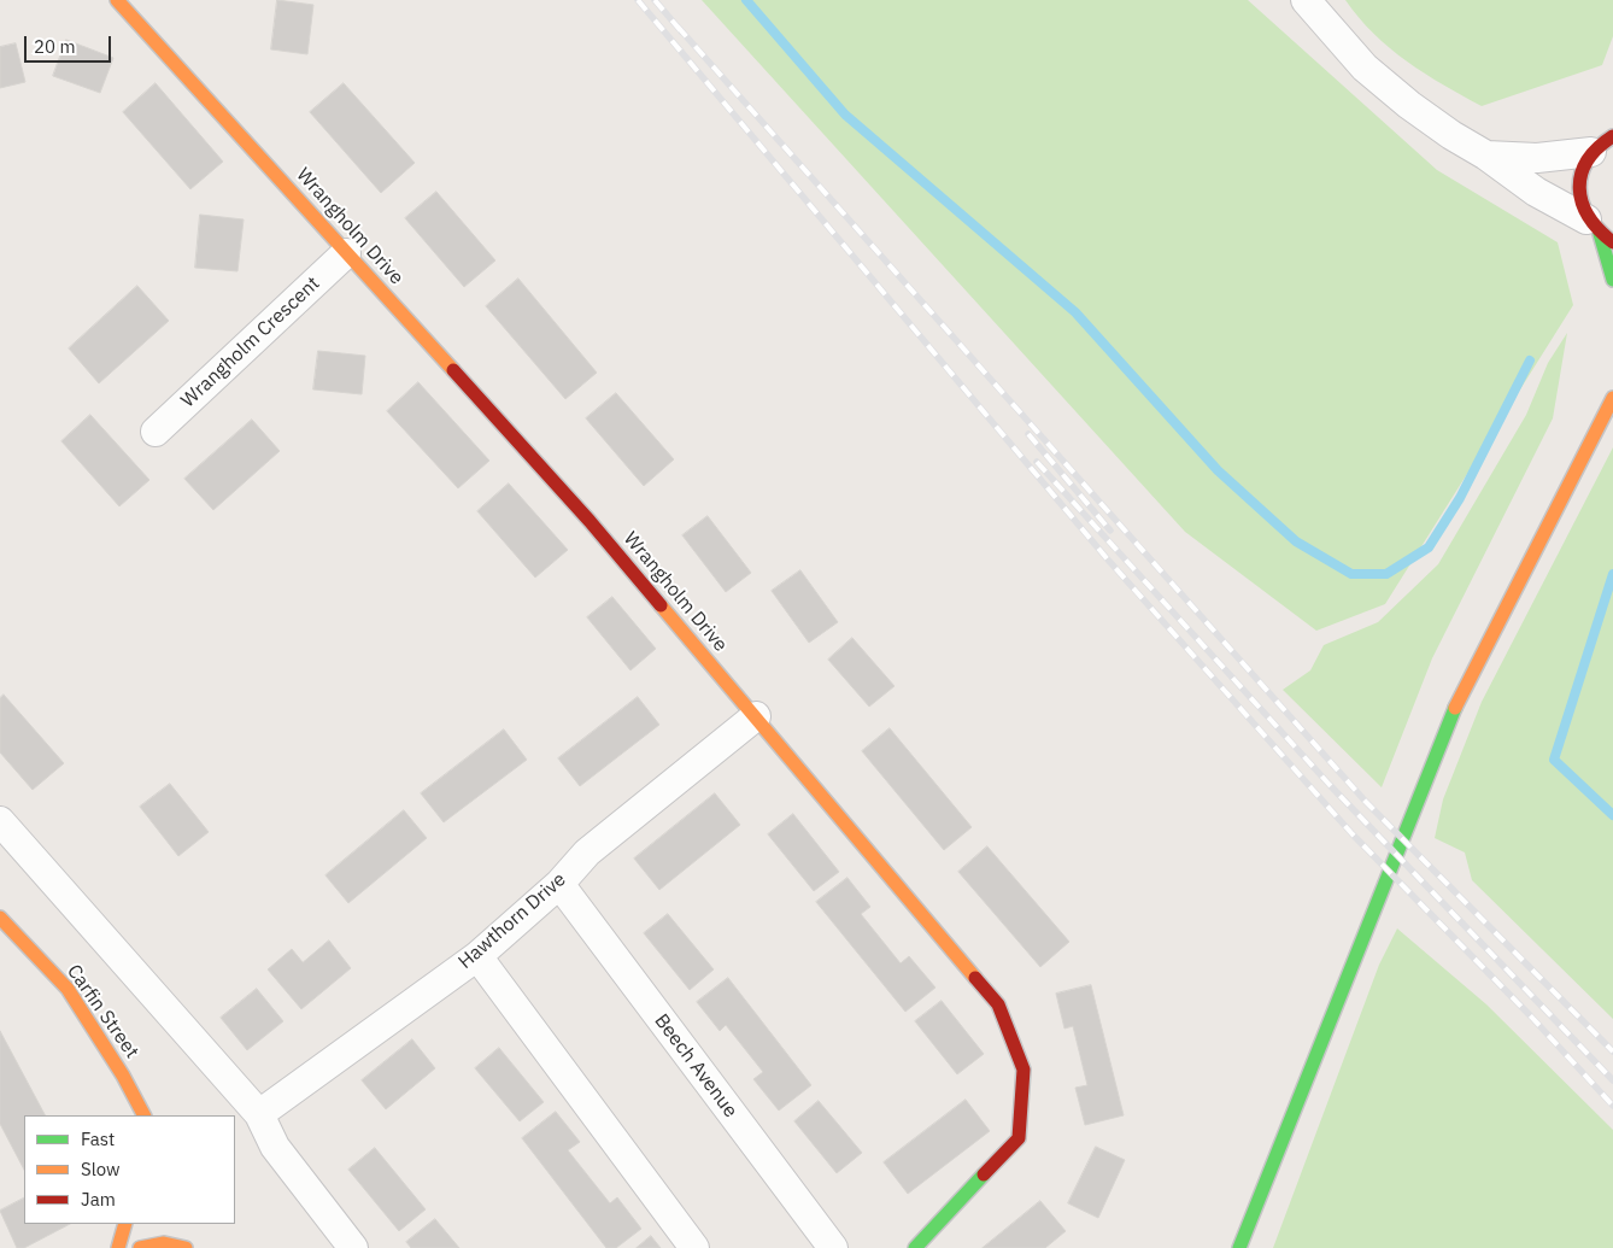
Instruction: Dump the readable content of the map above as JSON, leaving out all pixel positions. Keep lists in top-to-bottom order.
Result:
{
  "streets": {
    "street": [
      "Wrangholm Drive",
      "Wrangholm Crescent",
      "Hawthorn Drive",
      "Carfin Street",
      "Beech Avenue"
    ]
  },
  "crossings": [
    ["Wrangholm Drive", "Wrangholm Crescent"],
    ["Wrangholm Drive", "Hawthorn Drive"],
    ["Hawthorn Drive", "Beech Avenue"]
  ],
  "legend": ["Fast", "Slow", "Jam"],
  "scale_bar": "20 m"
}
